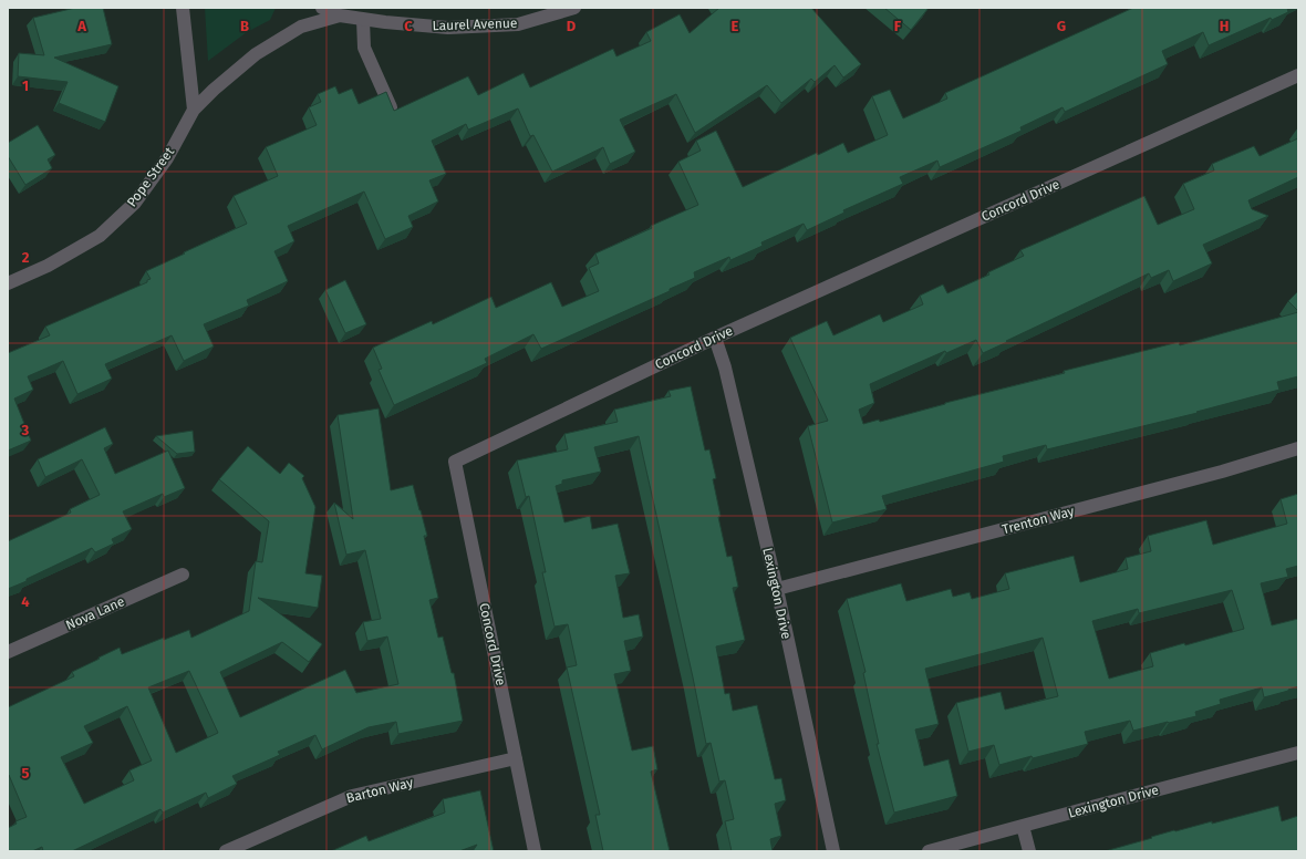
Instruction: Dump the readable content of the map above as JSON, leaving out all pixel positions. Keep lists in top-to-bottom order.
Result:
{
  "streets": {
    "street": [
      "Laurel Avenue",
      "Pope Street",
      "Concord Drive",
      "Trenton Way",
      "Lexington Drive",
      "Nova Lane",
      "Barton Way"
    ]
  },
  "crossings": [
    ["Laurel Avenue", "Pope Street"],
    ["Concord Drive", "Lexington Drive"],
    ["Concord Drive", "Barton Way"],
    ["Trenton Way", "Lexington Drive"]
  ],
  "grid": {
    "columns": [
      "A",
      "B",
      "C",
      "D",
      "E",
      "F",
      "G",
      "H"
    ],
    "rows": [
      "1",
      "2",
      "3",
      "4",
      "5"
    ]
  }
}
